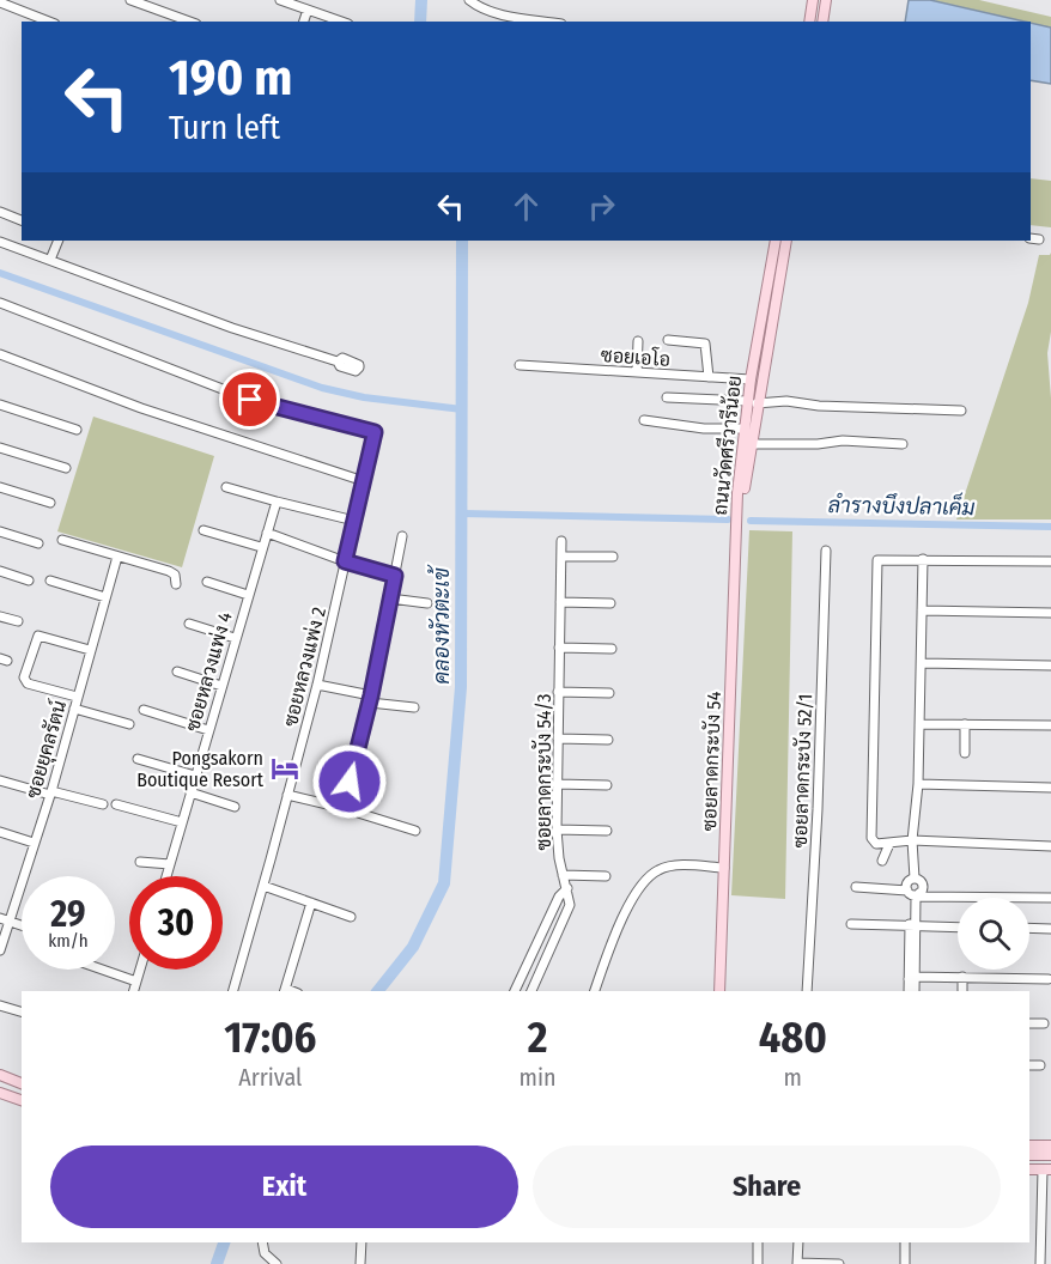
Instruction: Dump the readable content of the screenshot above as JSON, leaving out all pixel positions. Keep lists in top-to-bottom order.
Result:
{
  "streets": {
    "main road": ["ถนนวัดศรีวารีน้อย", "ซอยลาดกระบัง 54"],
    "street": [
      "ซอยเอโอ",
      "ซอยหลวงแพ่ง 2",
      "ซอยหลวงแพ่ง 4",
      "ซอยยุคลรัตน์",
      "ซอยลาดกระบัง 52/1",
      "ซอยลาดกระบัง 54/3"
    ]
  },
  "crossings": [
    ["ซอยเอโอ", "ถนนวัดศรีวารีน้อย"],
    ["ถนนวัดศรีวารีน้อย", "ซอยลาดกระบัง 54"]
  ],
  "water": ["ลำรางบึงปลาเค็ม", "คลองหัวตะเข้"],
  "places": {
    "hotel": ["Pongsakorn Boutique Resort"]
  },
  "page": {
    "turn": ["190 m", "Turn left"],
    "speed": "29 km/h",
    "limit": "30",
    "eta": [
      "17:06",
      "Arrival",
      "2",
      "min",
      "480",
      "m"
    ],
    "buttons": ["Exit", "Share"]
  }
}
